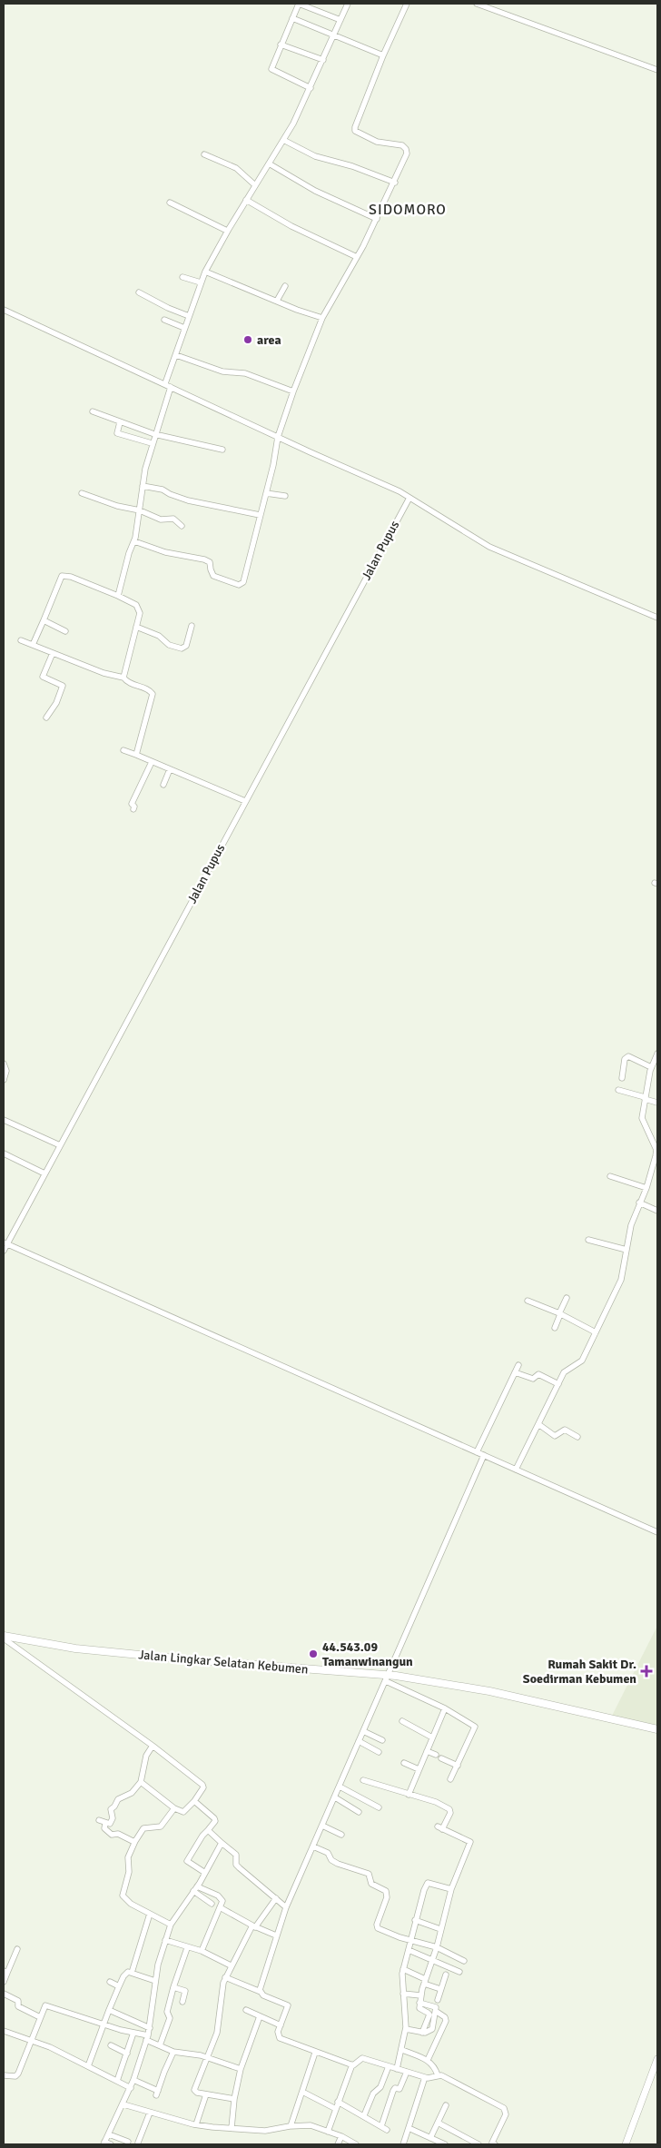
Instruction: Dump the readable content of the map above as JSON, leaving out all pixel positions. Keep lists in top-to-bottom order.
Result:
{
  "streets": {
    "highway": ["Jalan Lingkar Selatan Kebumen"],
    "street": ["Jalan Pupus"]
  },
  "districts": ["SIDOMORO"],
  "places": {
    "other": ["area", "44.543.09 Tamanwinangun"],
    "health": ["Rumah Sakit Dr. Soedirman Kebumen"]
  }
}
